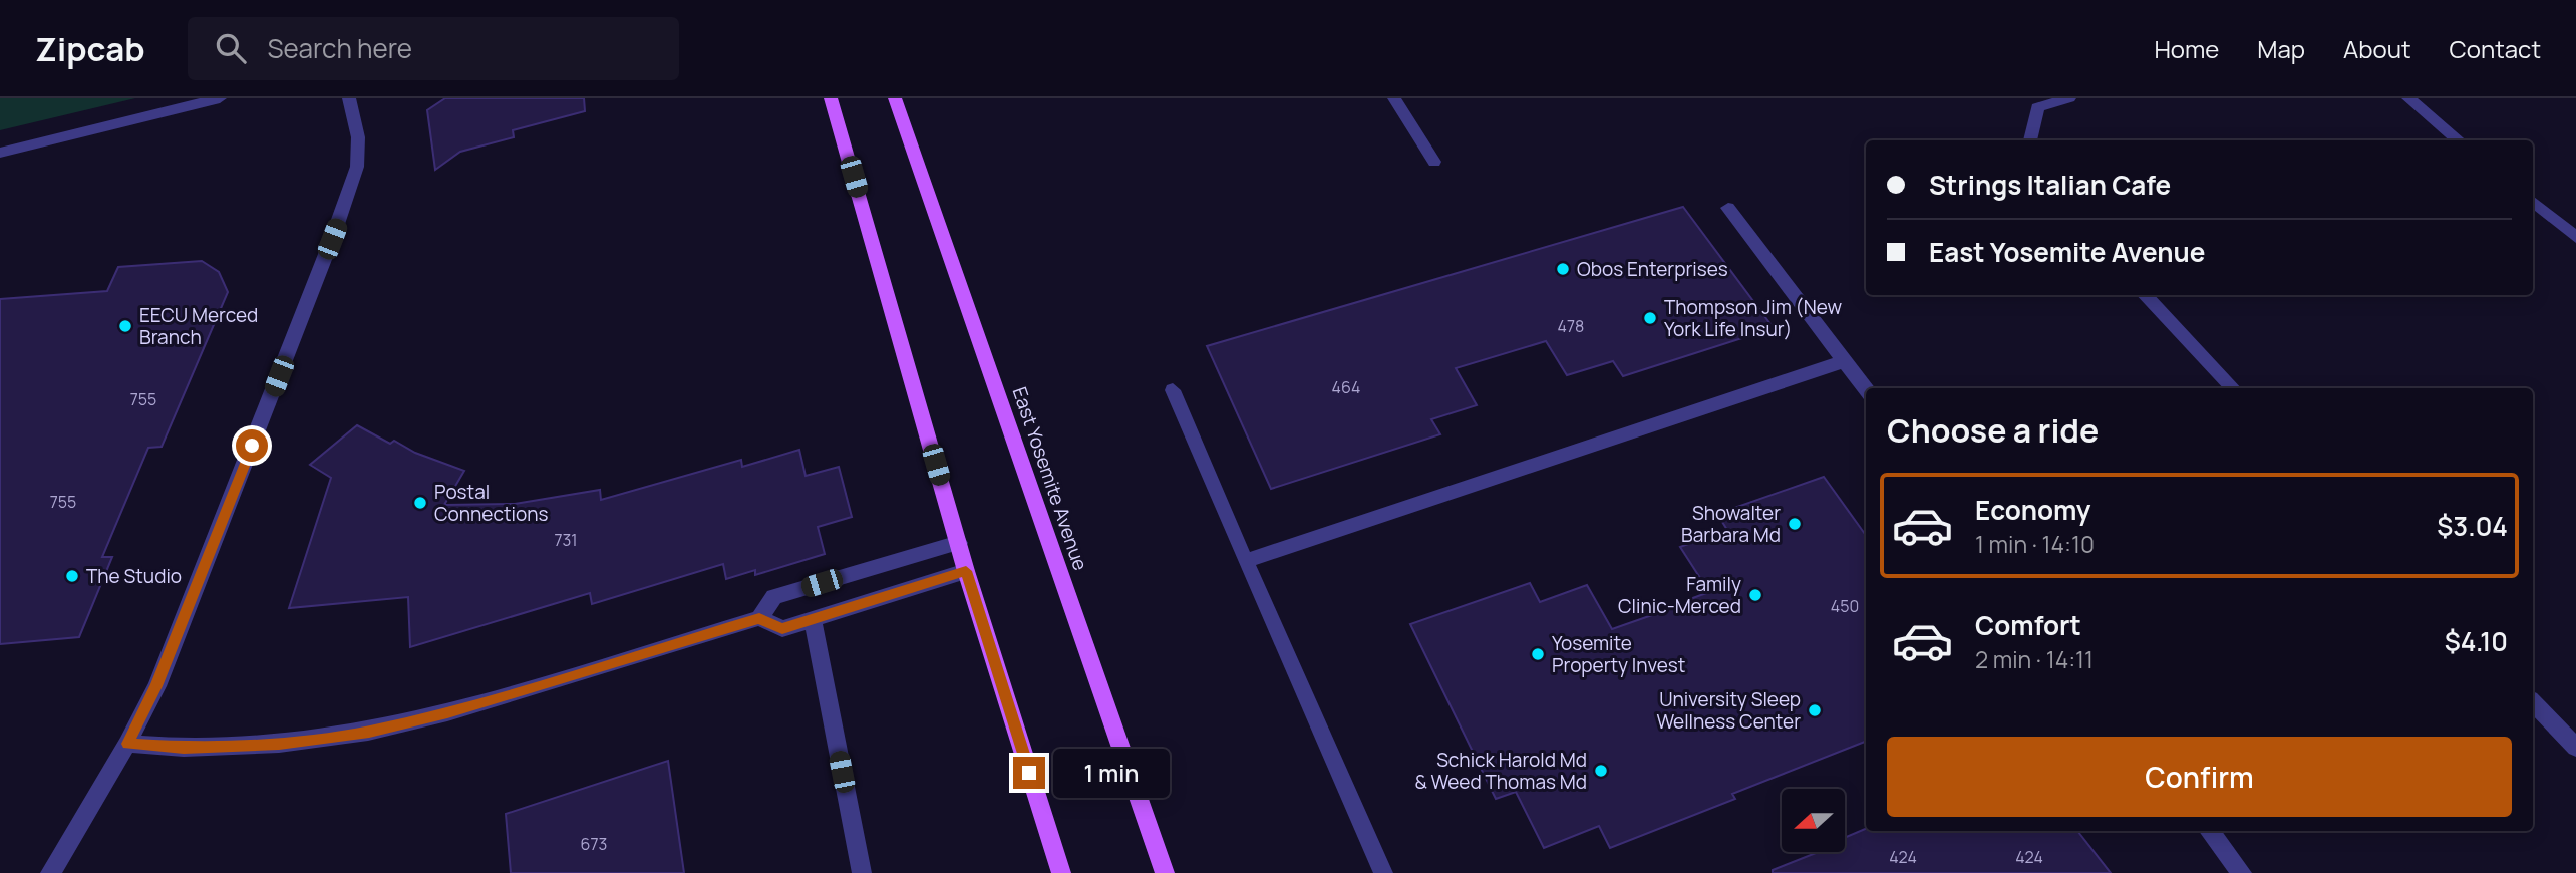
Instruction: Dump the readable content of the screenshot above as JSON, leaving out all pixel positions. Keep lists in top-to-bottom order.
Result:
{
  "streets": {
    "main road": ["East Yosemite Avenue"]
  },
  "places": [
    "Obos Enterprises",
    "Thompson Jim (New York Life Insur)",
    "EECU Merced Branch",
    "Postal Connections",
    "Showalter Barbara Md",
    "The Studio",
    "Family Clinic-Merced",
    "Yosemite Property Invest",
    "University Sleep Wellness Center",
    "Schick Harold Md & Weed Thomas Md"
  ],
  "house_numbers": [
    "478",
    "464",
    "755",
    "755",
    "731",
    "450",
    "673",
    "424",
    "424"
  ],
  "north": "left",
  "page": {
    "header": "Zipcab",
    "search": "Search here",
    "nav": [
      "Home",
      "Map",
      "About",
      "Contact"
    ],
    "banner": ["Strings Italian Cafe", "East Yosemite Avenue"],
    "heading": "Choose a ride",
    "list": [
      {
        "name": "Economy",
        "note": "1 min · 14:10",
        "value": "$3.04"
      },
      {
        "name": "Comfort",
        "note": "2 min · 14:11",
        "value": "$4.10"
      }
    ],
    "buttons": "Confirm",
    "bubble": "1 min"
  }
}
